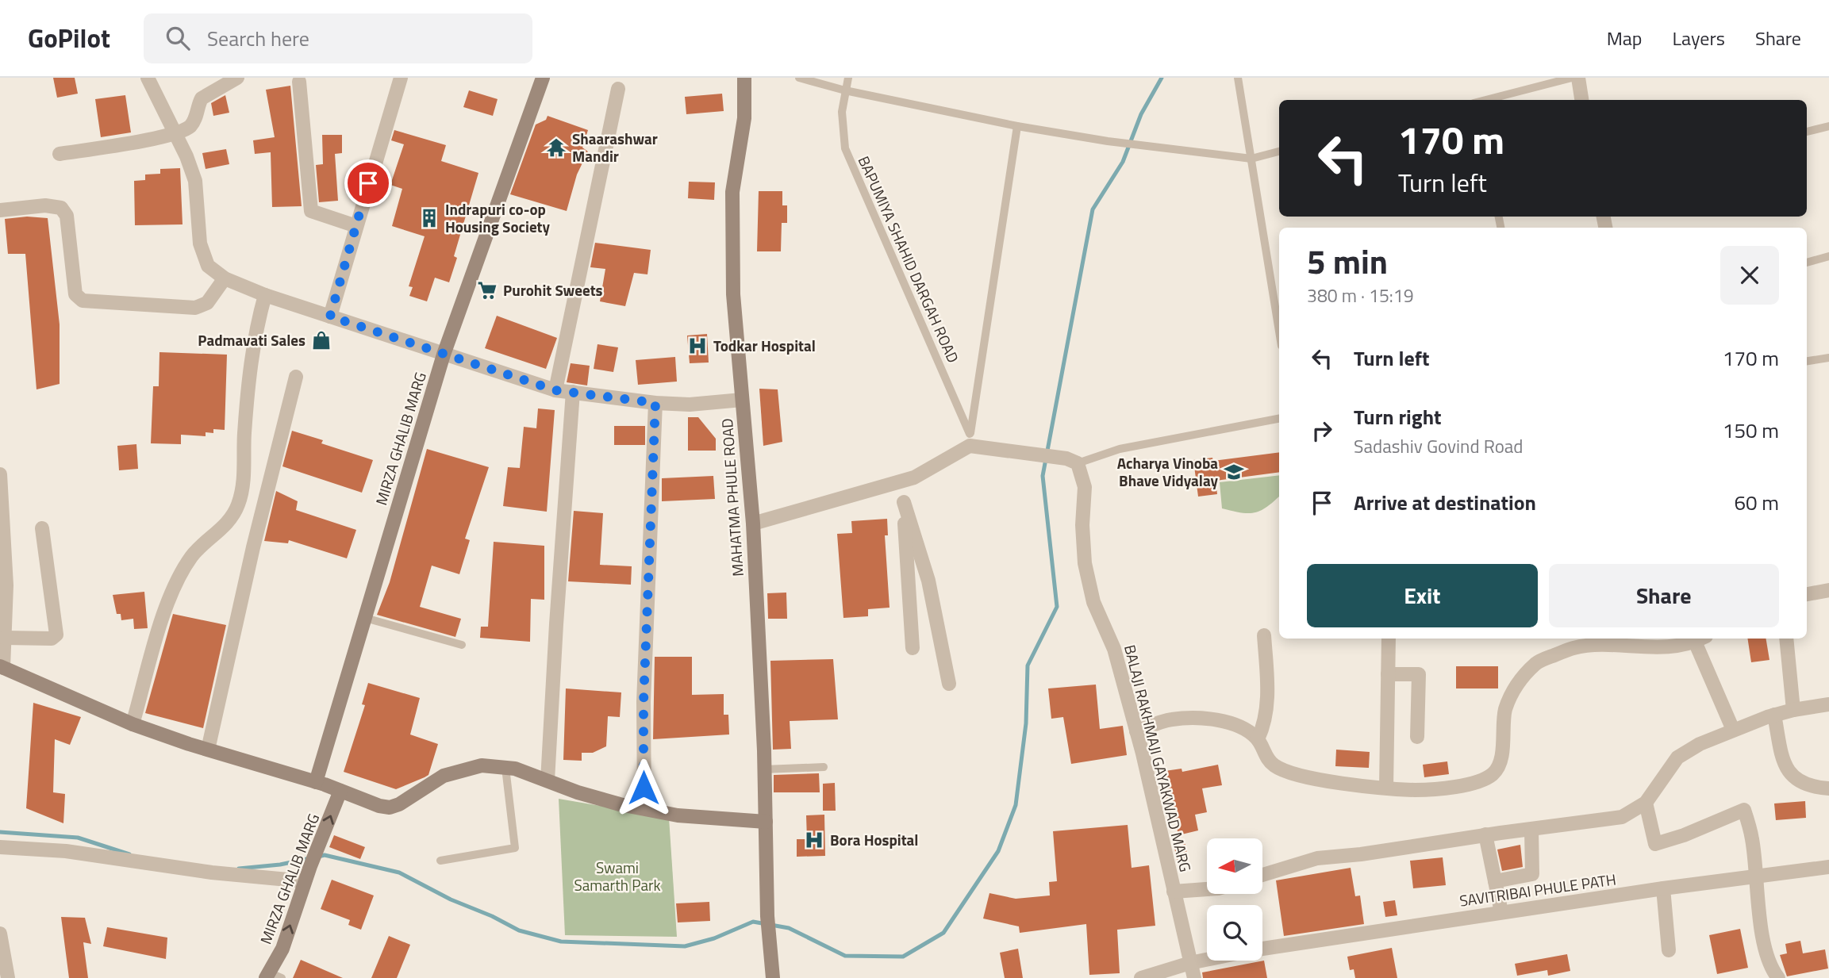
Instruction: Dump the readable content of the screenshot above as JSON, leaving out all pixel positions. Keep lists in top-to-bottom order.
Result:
{
  "streets": {
    "street": [
      "MIRZA GHALIB MARG",
      "MAHATMA PHULE ROAD",
      "BALAJI RAKHMAJI GAYAKWAD MARG",
      "SAVITRIBAI PHULE PATH"
    ],
    "lane": ["BAPUMIYA SHAHID DARGAH ROAD"]
  },
  "parks": ["Swami Samarth Park"],
  "places": {
    "temple": ["Shaarashwar Mandir"],
    "building": ["Indrapuri co-op Housing Society"],
    "supermarket": ["Purohit Sweets"],
    "shop": ["Padmavati Sales"],
    "hospital": ["Todkar Hospital", "Bora Hospital"],
    "school or university": ["Acharya Vinoba Bhave Vidyalay"]
  },
  "north": "left",
  "page": {
    "header": "GoPilot",
    "search": "Search here",
    "nav": ["Map", "Layers", "Share"],
    "turn": ["170 m", "Turn left"],
    "heading": ["5 min", "380 m · 15:19"],
    "list": [
      {
        "name": "Turn left",
        "value": "170 m"
      },
      {
        "name": "Turn right",
        "note": "Sadashiv Govind Road",
        "value": "150 m"
      },
      {
        "name": "Arrive at destination",
        "value": "60 m"
      }
    ],
    "buttons": ["Exit", "Share"]
  }
}
